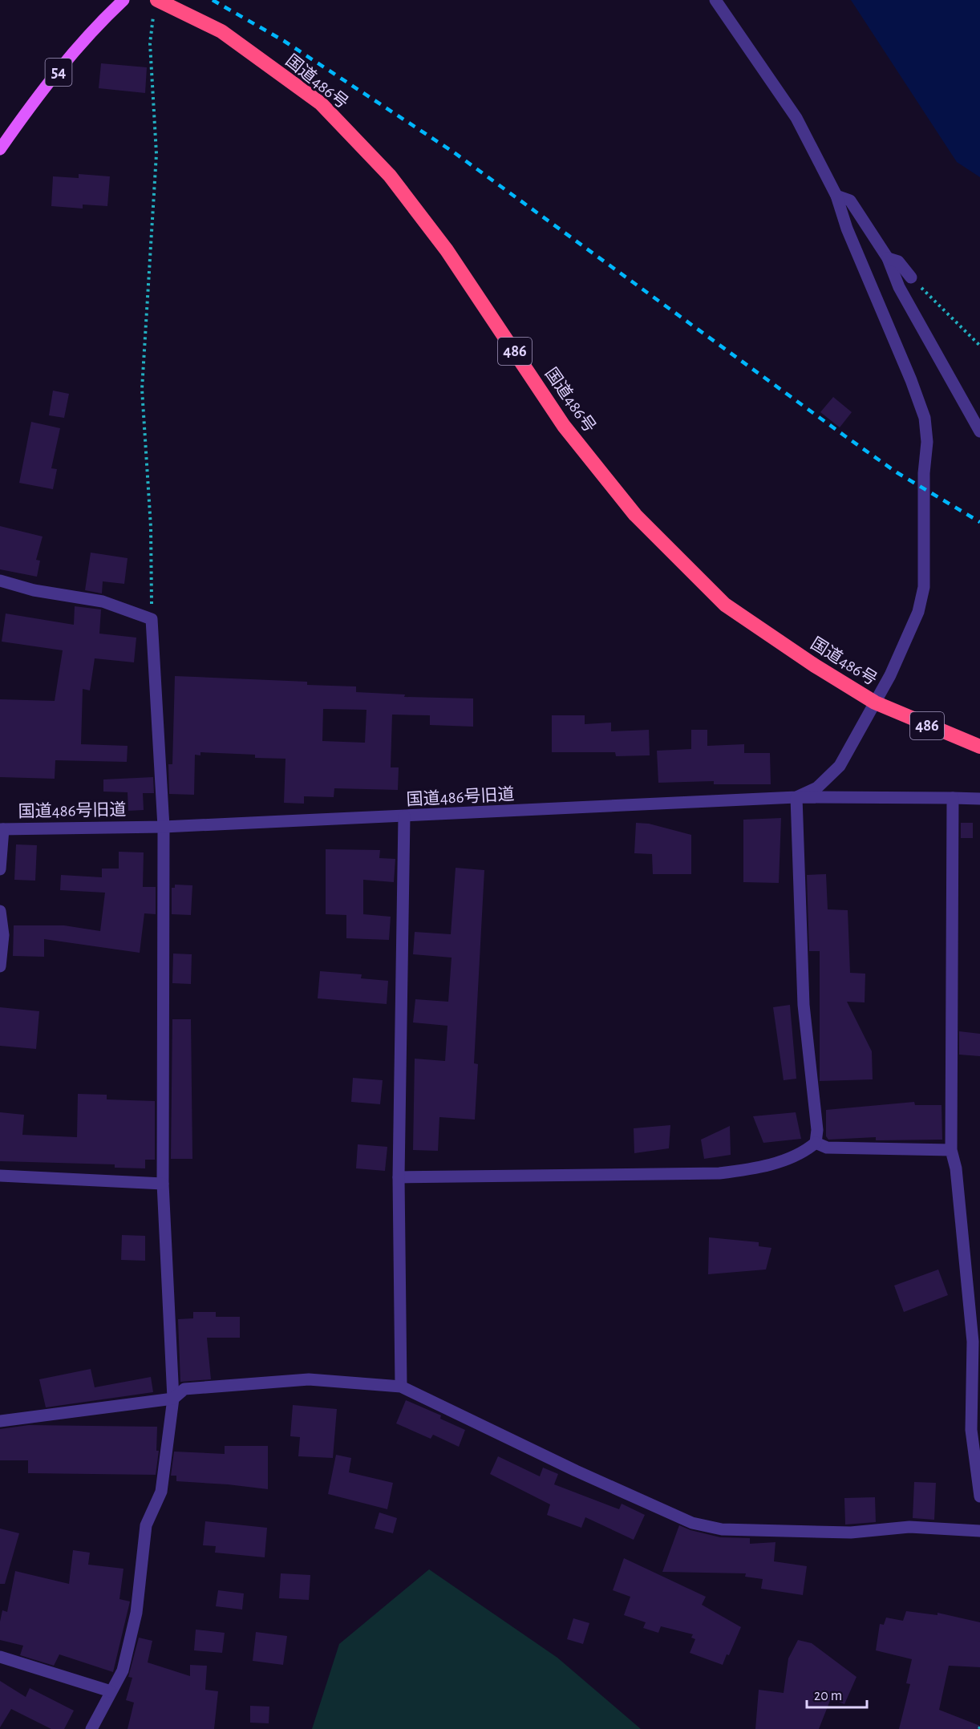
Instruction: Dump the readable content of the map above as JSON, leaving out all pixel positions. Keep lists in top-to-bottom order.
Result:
{
  "streets": {
    "highway": ["国道486号", "486"],
    "main road": ["54"],
    "street": ["国道486号旧道"]
  },
  "crossings": [
    ["国道486号", "国道486号旧道"]
  ],
  "scale_bar": "20 m"
}
